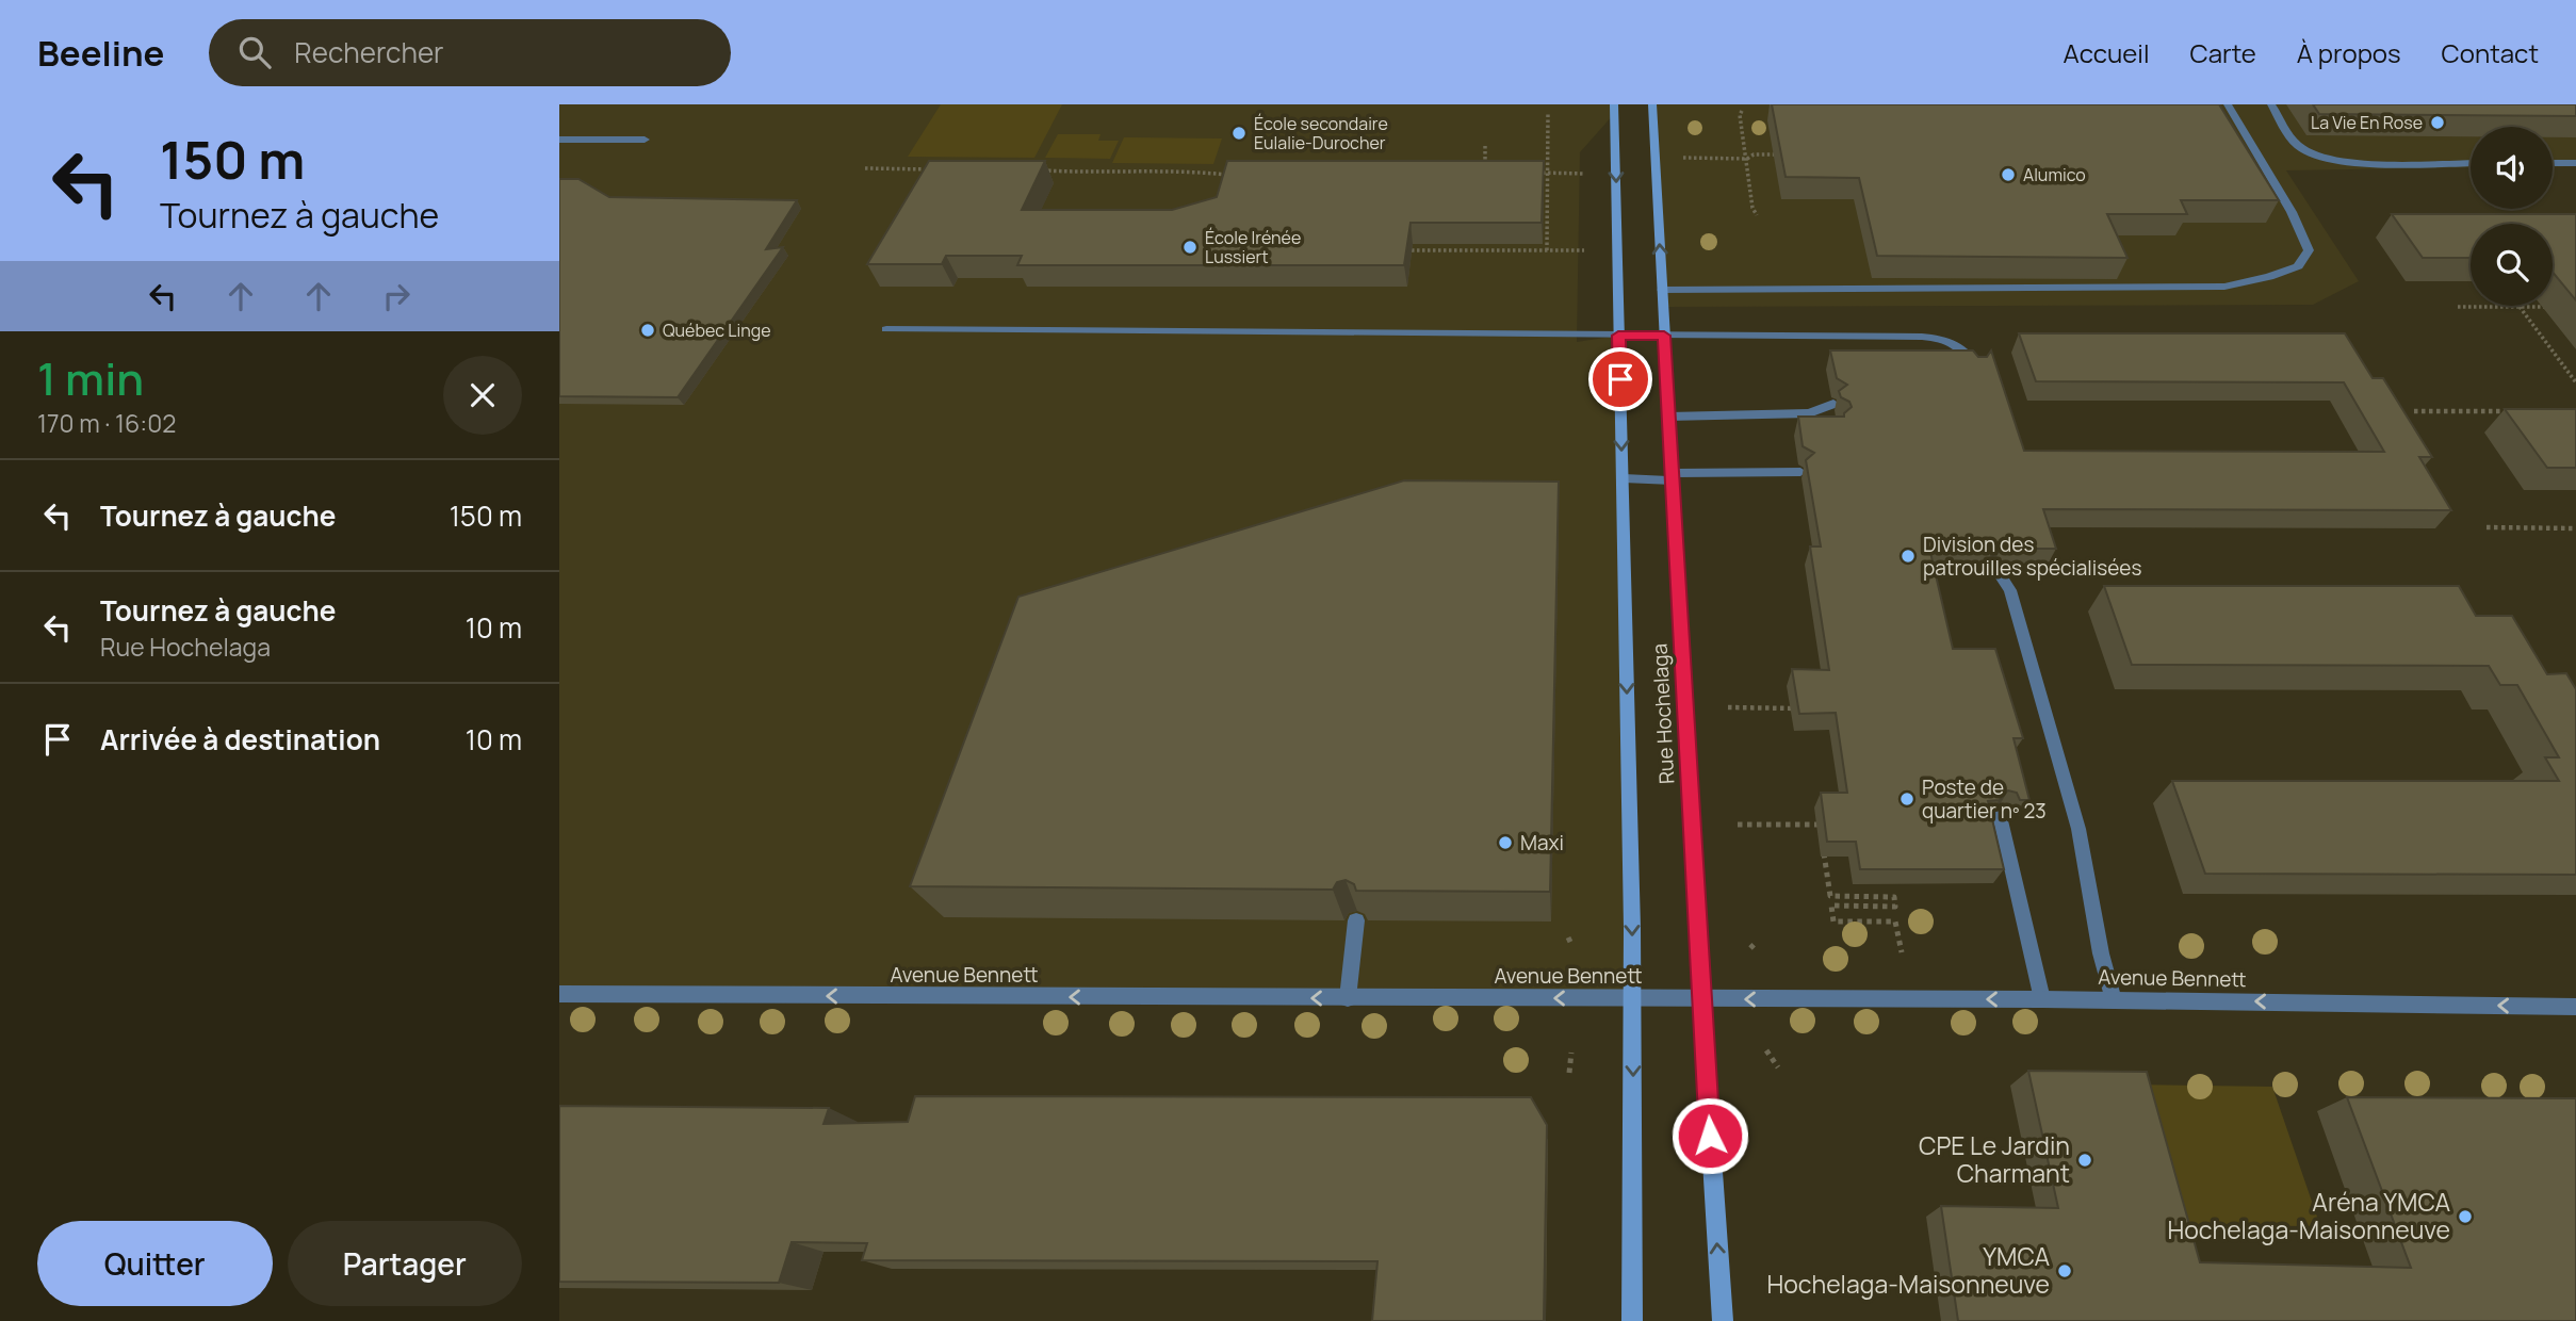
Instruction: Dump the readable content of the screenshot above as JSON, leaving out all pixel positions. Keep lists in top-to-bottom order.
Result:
{
  "streets": {
    "main road": ["Rue Hochelaga"],
    "street": ["Avenue Bennett"]
  },
  "crossings": [
    ["Rue Hochelaga", "Avenue Bennett"]
  ],
  "one_way": ["Avenue Bennett"],
  "places": [
    "La Vie En Rose",
    "École secondaire Eulalie-Durocher",
    "Alumico",
    "École Irénée Lussiert",
    "Québec Linge",
    "Division des patrouilles spécialisées",
    "Poste de quartier nº 23",
    "Maxi",
    "CPE Le Jardin Charmant",
    "Aréna YMCA Hochelaga-Maisonneuve",
    "YMCA Hochelaga-Maisonneuve"
  ],
  "page": {
    "header": "Beeline",
    "search": "Rechercher",
    "nav": [
      "Accueil",
      "Carte",
      "À propos",
      "Contact"
    ],
    "turn": ["150 m", "Tournez à gauche"],
    "heading": ["1 min", "170 m · 16:02"],
    "list": [
      {
        "name": "Tournez à gauche",
        "value": "150 m"
      },
      {
        "name": "Tournez à gauche",
        "note": "Rue Hochelaga",
        "value": "10 m"
      },
      {
        "name": "Arrivée à destination",
        "value": "10 m"
      }
    ],
    "buttons": ["Quitter", "Partager"]
  }
}
